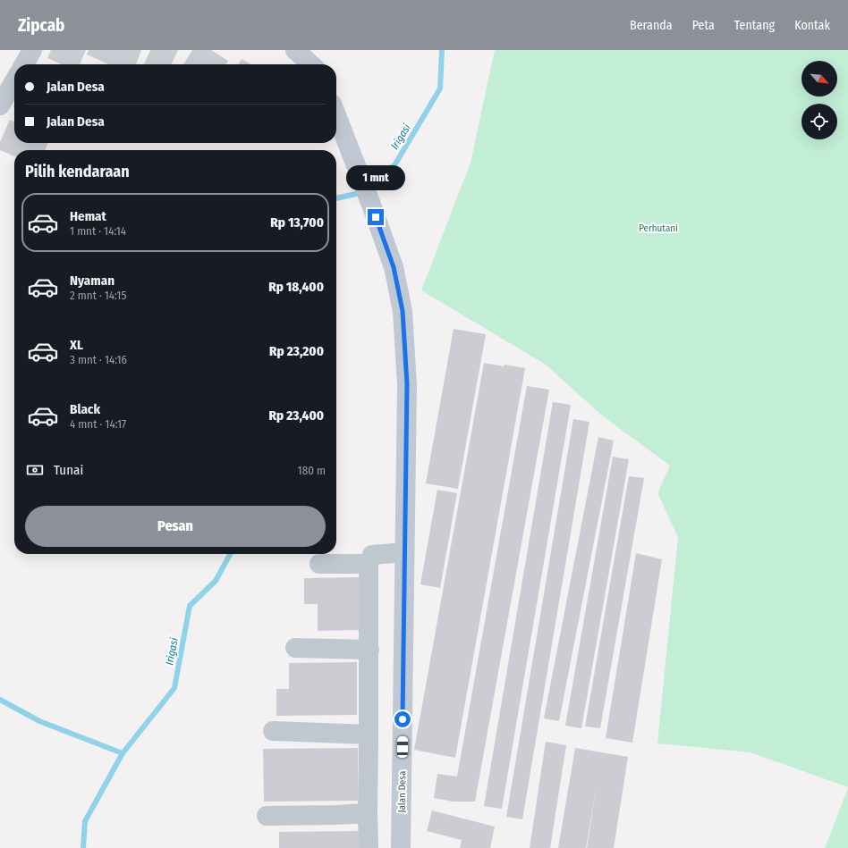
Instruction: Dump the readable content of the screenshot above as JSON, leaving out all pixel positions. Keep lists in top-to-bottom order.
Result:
{
  "streets": {
    "street": ["Jalan Desa"]
  },
  "water": ["Irigasi"],
  "parks": ["Perhutani"],
  "north": "bottom right",
  "page": {
    "header": "Zipcab",
    "nav": [
      "Beranda",
      "Peta",
      "Tentang",
      "Kontak"
    ],
    "banner": ["Jalan Desa", "Jalan Desa"],
    "heading": "Pilih kendaraan",
    "bubble": "1 mnt",
    "list": [
      {
        "name": "Hemat",
        "note": "1 mnt · 14:14",
        "value": "Rp 13,700"
      },
      {
        "name": "Nyaman",
        "note": "2 mnt · 14:15",
        "value": "Rp 18,400"
      },
      {
        "name": "XL",
        "note": "3 mnt · 14:16",
        "value": "Rp 23,200"
      },
      {
        "name": "Black",
        "note": "4 mnt · 14:17",
        "value": "Rp 23,400"
      }
    ],
    "pay": ["Tunai", "180 m"],
    "buttons": "Pesan"
  }
}
